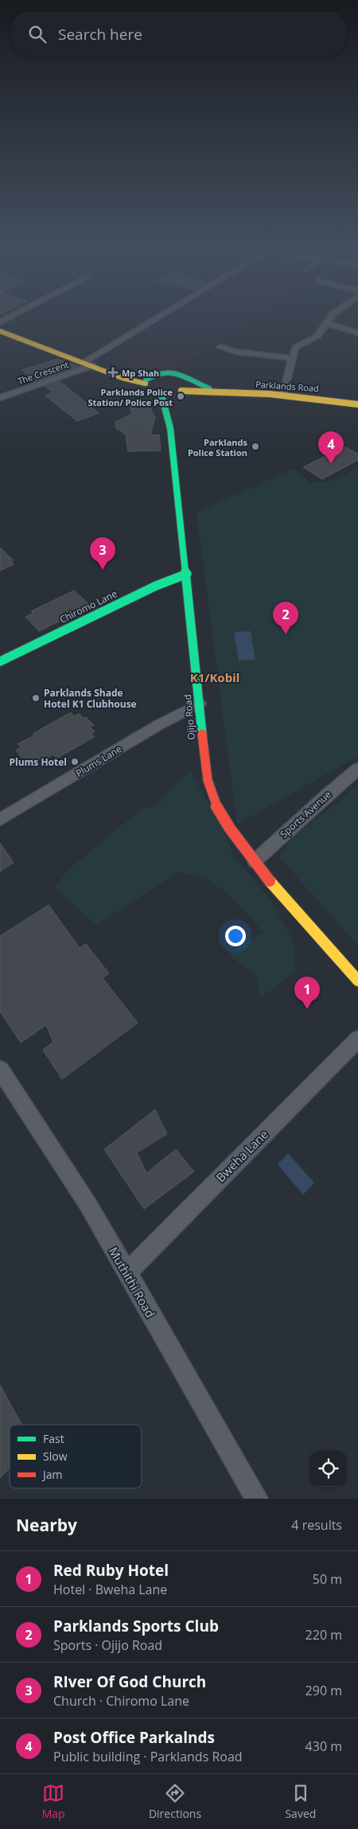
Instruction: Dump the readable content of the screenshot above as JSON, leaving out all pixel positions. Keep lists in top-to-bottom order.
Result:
{
  "streets": {
    "main road": ["Parklands Road", "Chiromo Lane", "Ojijo Road"],
    "street": [
      "The Crescent",
      "Plums Lane",
      "Sports Avenue",
      "Bweha Lane",
      "Muthithi Road"
    ]
  },
  "crossings": [
    ["Parklands Road", "Ojijo Road"],
    ["Chiromo Lane", "Ojijo Road"],
    ["Ojijo Road", "Plums Lane"],
    ["Ojijo Road", "Sports Avenue"],
    ["Bweha Lane", "Muthithi Road"]
  ],
  "districts": ["K1/Kobil"],
  "places": {
    "health": ["Mp Shah"],
    "other": [
      "Parklands Police Station/ Police Post",
      "Parklands Police Station",
      "Parklands Shade Hotel K1 Clubhouse",
      "Plums Hotel"
    ]
  },
  "legend": ["Fast", "Slow", "Jam"],
  "page": {
    "search": "Search here",
    "pins": [
      "4",
      "3",
      "2",
      "1"
    ],
    "heading": ["Nearby", "4 results"],
    "list": [
      {
        "mark": "1",
        "name": "Red Ruby Hotel",
        "note": "Hotel · Bweha Lane",
        "value": "50 m"
      },
      {
        "mark": "2",
        "name": "Parklands Sports Club",
        "note": "Sports · Ojijo Road",
        "value": "220 m"
      },
      {
        "mark": "3",
        "name": "RIver Of God Church",
        "note": "Church · Chiromo Lane",
        "value": "290 m"
      },
      {
        "mark": "4",
        "name": "Post Office Parkalnds",
        "note": "Public building · Parklands Road",
        "value": "430 m"
      }
    ],
    "nav": ["Map", "Directions", "Saved"]
  }
}
